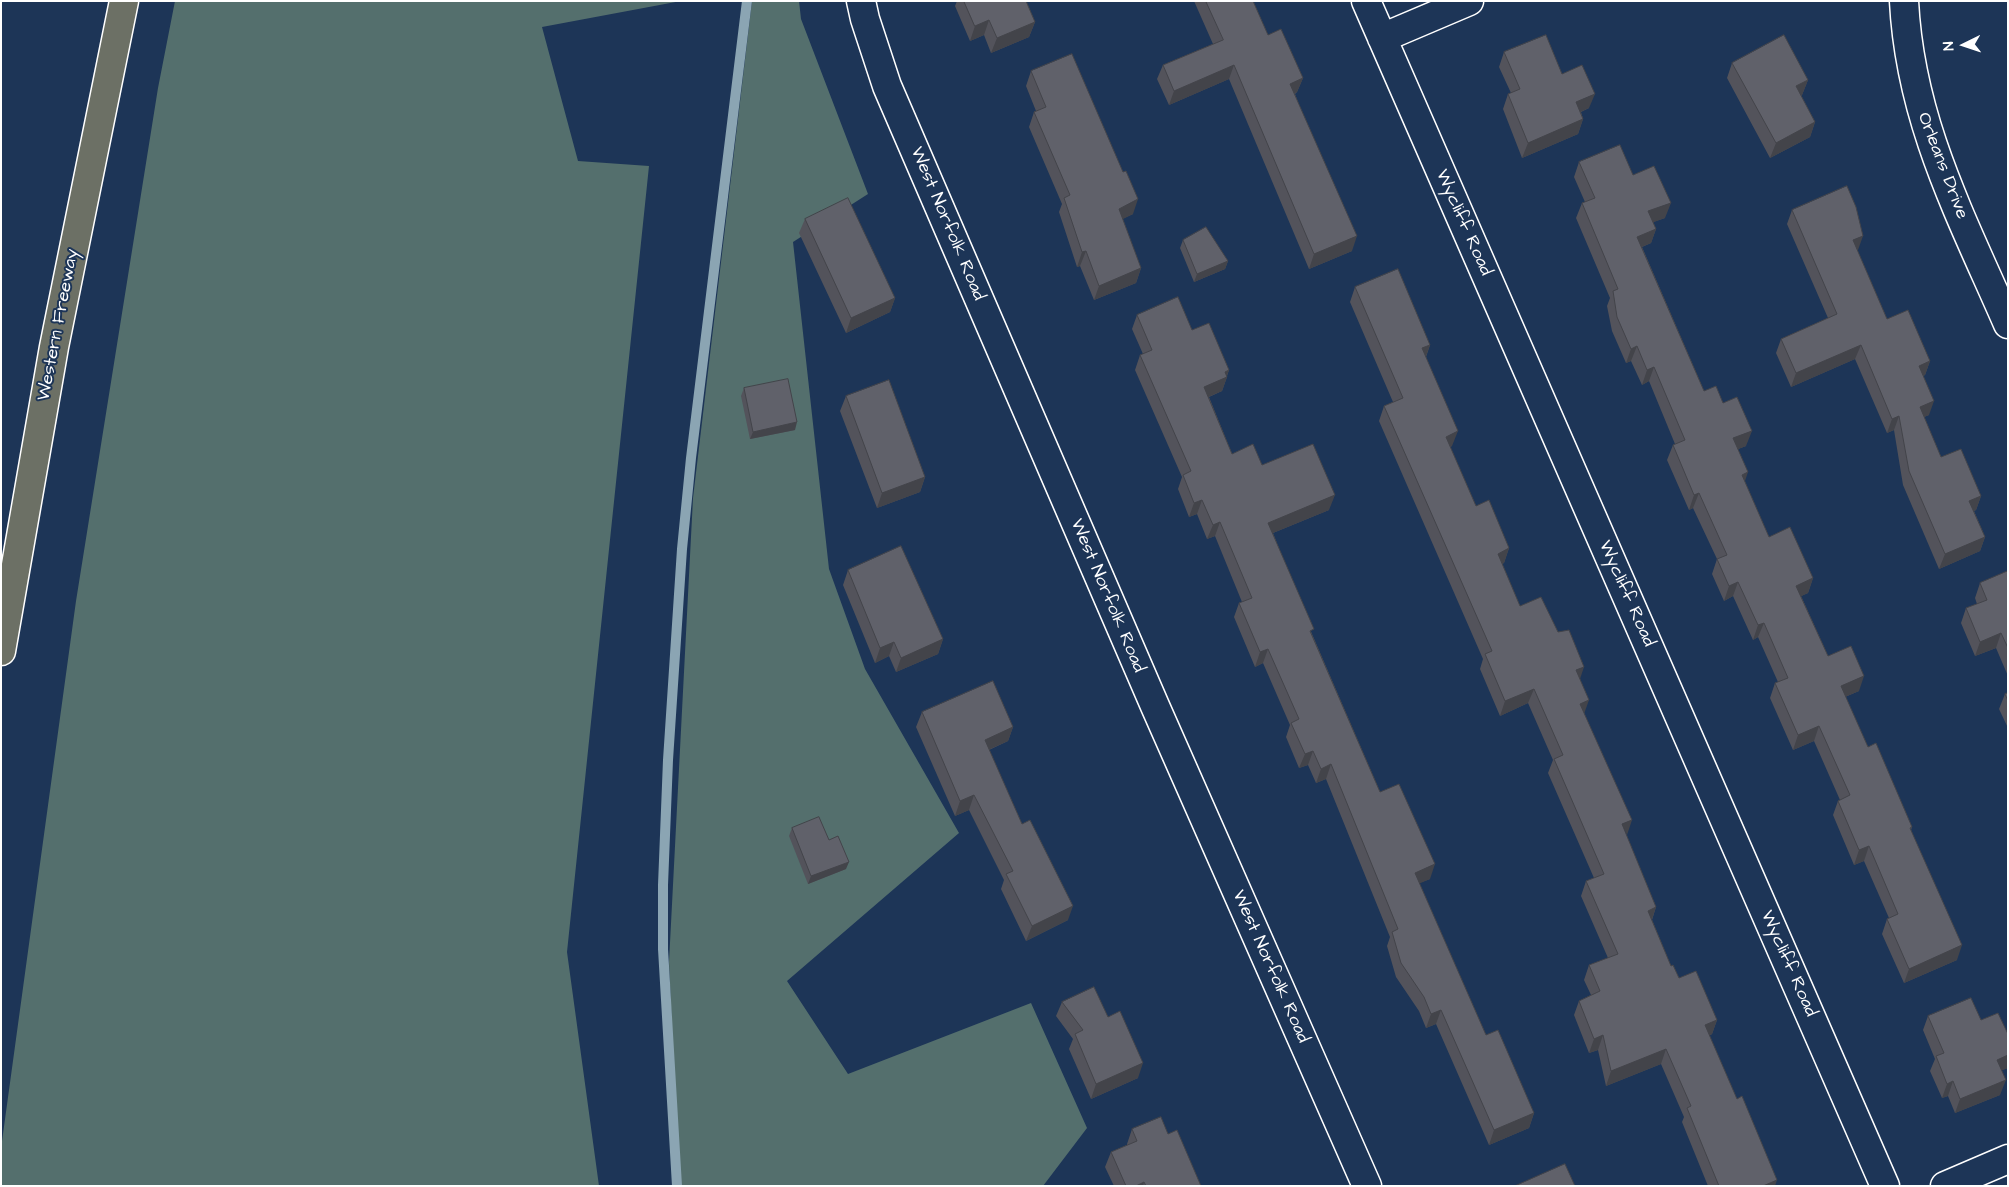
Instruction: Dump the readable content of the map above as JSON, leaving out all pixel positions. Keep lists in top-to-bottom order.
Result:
{
  "streets": {
    "highway": ["Western Freeway"],
    "street": ["Orleans Drive", "Wycliff Road", "West Norfolk Road"]
  },
  "north": "left"
}
